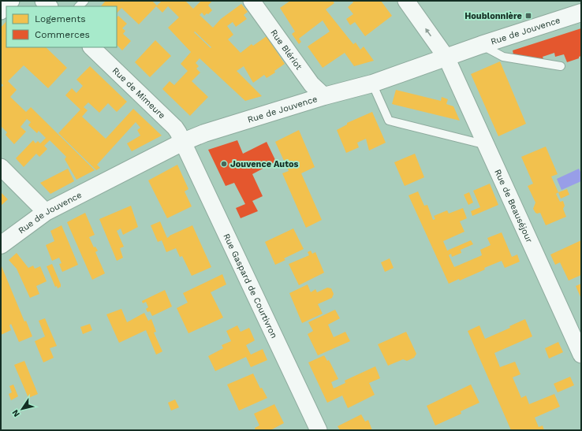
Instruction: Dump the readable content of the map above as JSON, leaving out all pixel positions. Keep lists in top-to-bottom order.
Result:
{
  "streets": {
    "street": [
      "Rue de Jouvence",
      "Rue Blériot",
      "Rue de Mimeure",
      "Rue de Beauséjour",
      "Rue Gaspard de Courtivron"
    ]
  },
  "crossings": [
    ["Rue de Jouvence", "Rue Blériot"],
    ["Rue de Jouvence", "Rue de Mimeure"],
    ["Rue de Jouvence", "Rue de Beauséjour"],
    ["Rue de Jouvence", "Rue Gaspard de Courtivron"],
    ["Rue de Mimeure", "Rue Gaspard de Courtivron"]
  ],
  "places": {
    "transit": ["Houblonnière"],
    "other": ["Jouvence Autos"]
  },
  "legend": ["Logements", "Commerces"],
  "north": "bottom left"
}
